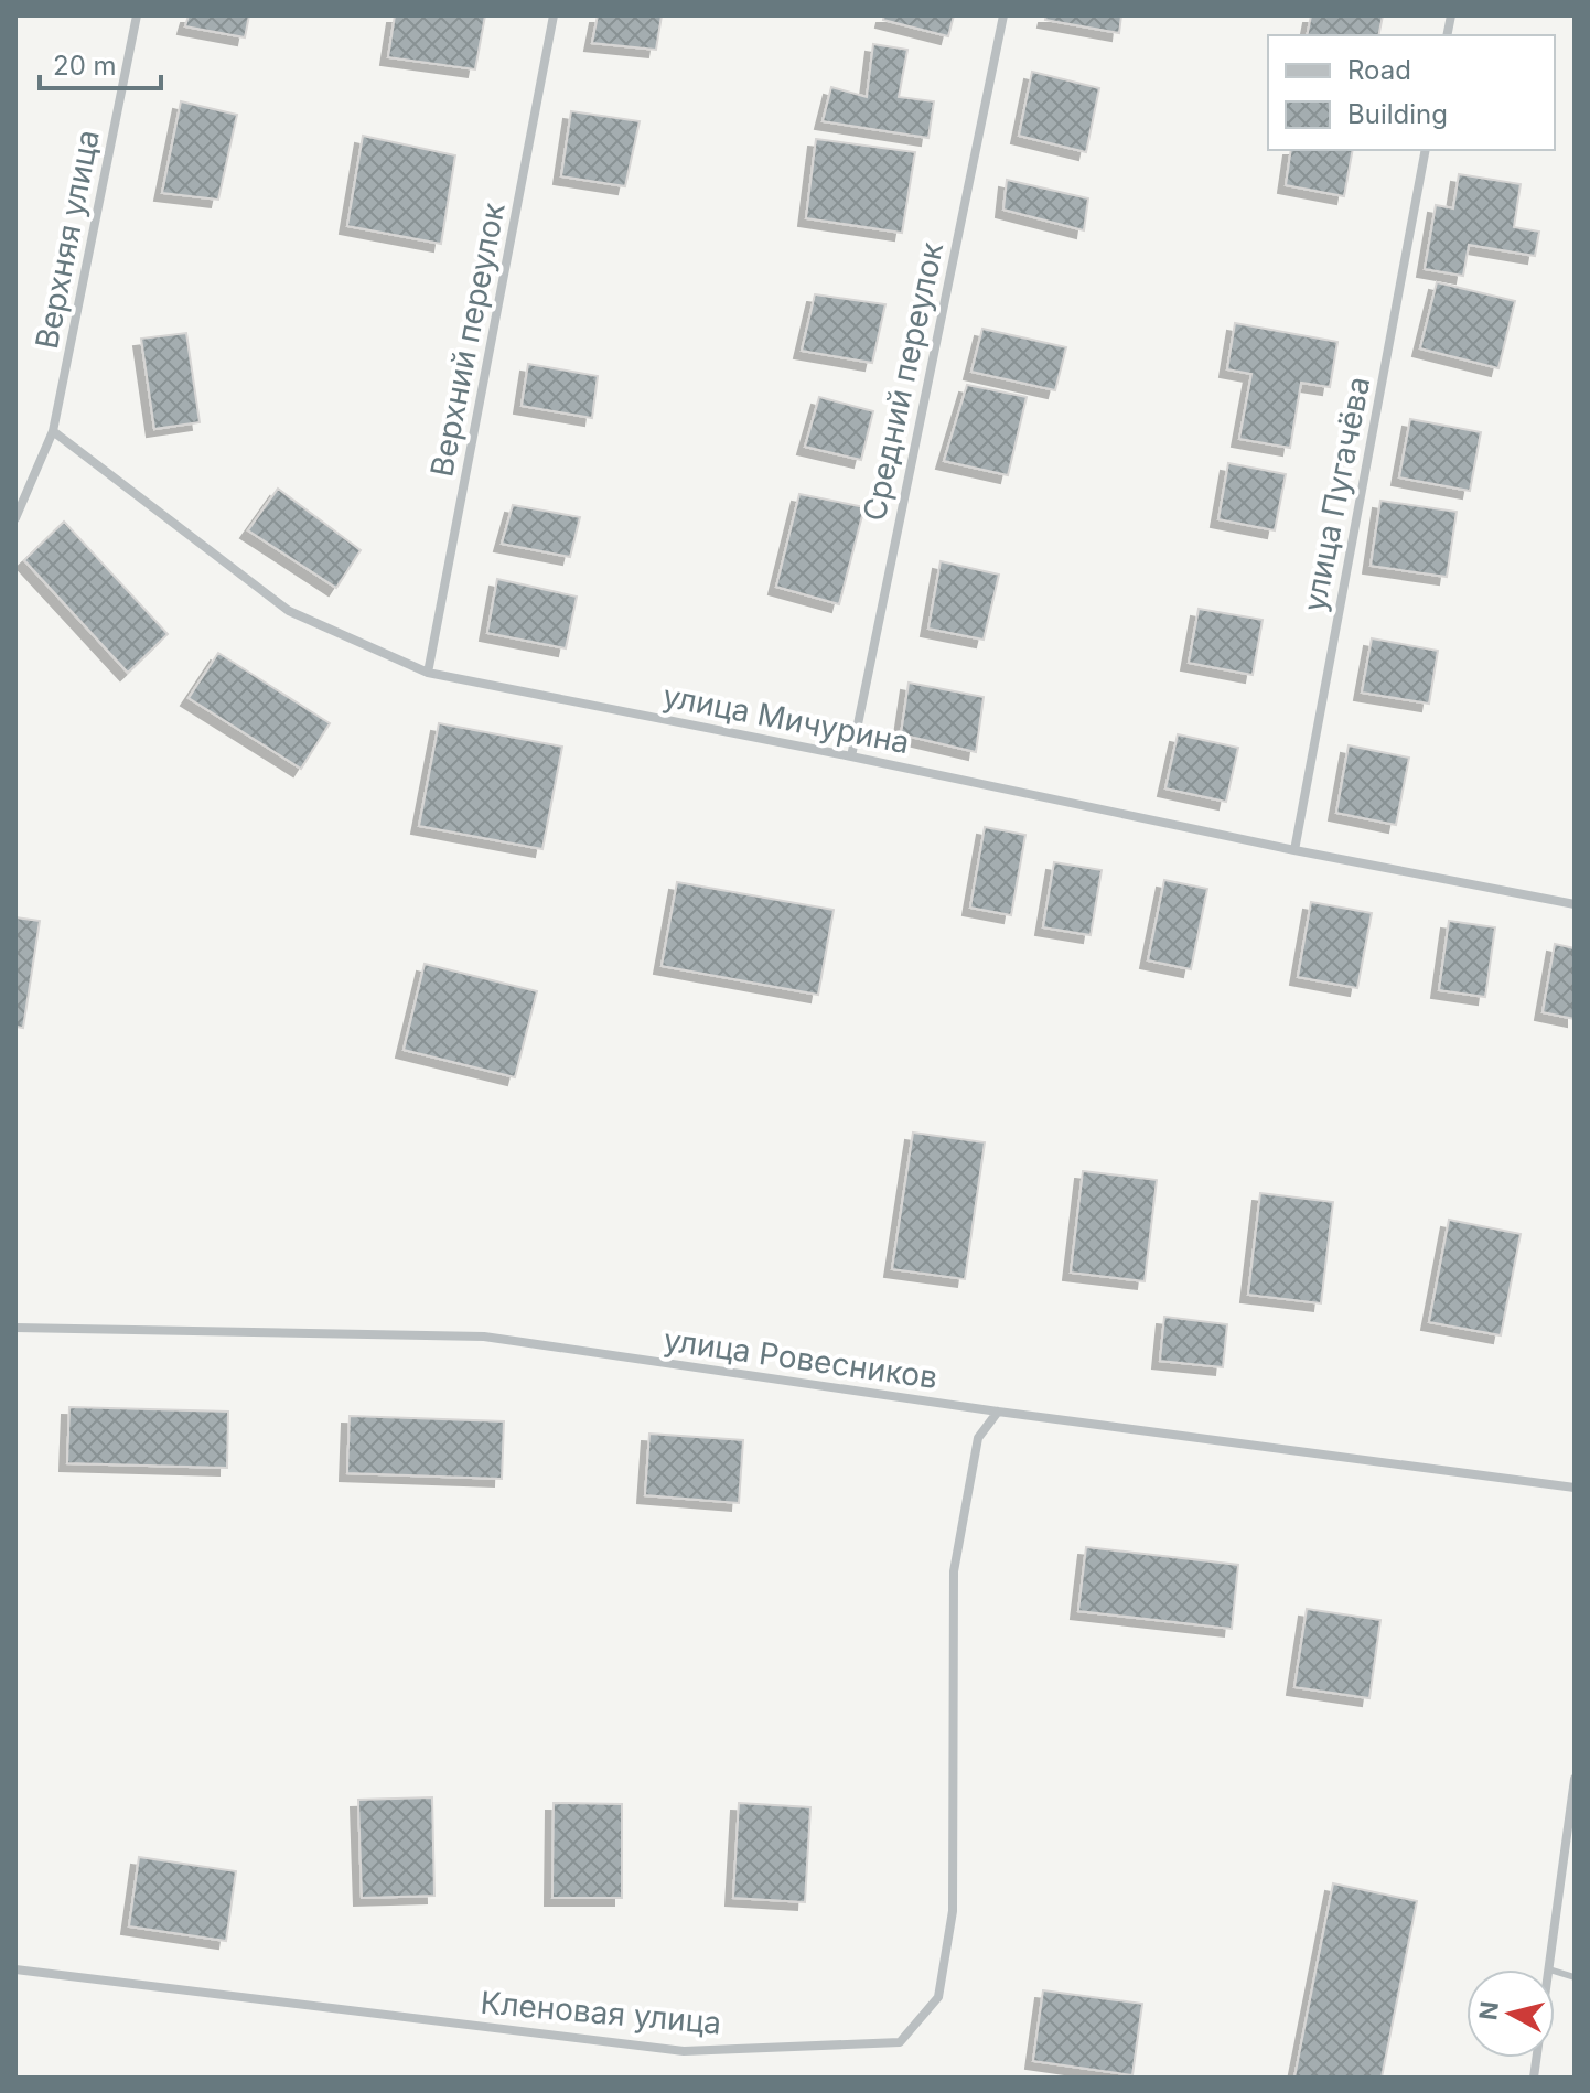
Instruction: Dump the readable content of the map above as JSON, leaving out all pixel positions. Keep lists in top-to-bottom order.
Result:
{
  "streets": {
    "street": [
      "Верхняя улица",
      "Верхний переулок",
      "Средний переулок",
      "улица Пугачёва",
      "улица Мичурина",
      "улица Ровесников",
      "Кленовая улица"
    ]
  },
  "crossings": [
    ["Верхняя улица", "улица Мичурина"],
    ["Верхний переулок", "улица Мичурина"],
    ["Средний переулок", "улица Мичурина"],
    ["улица Пугачёва", "улица Мичурина"],
    ["улица Ровесников", "Кленовая улица"]
  ],
  "legend": ["Road", "Building"],
  "scale_bar": "20 m",
  "north": "left"
}
